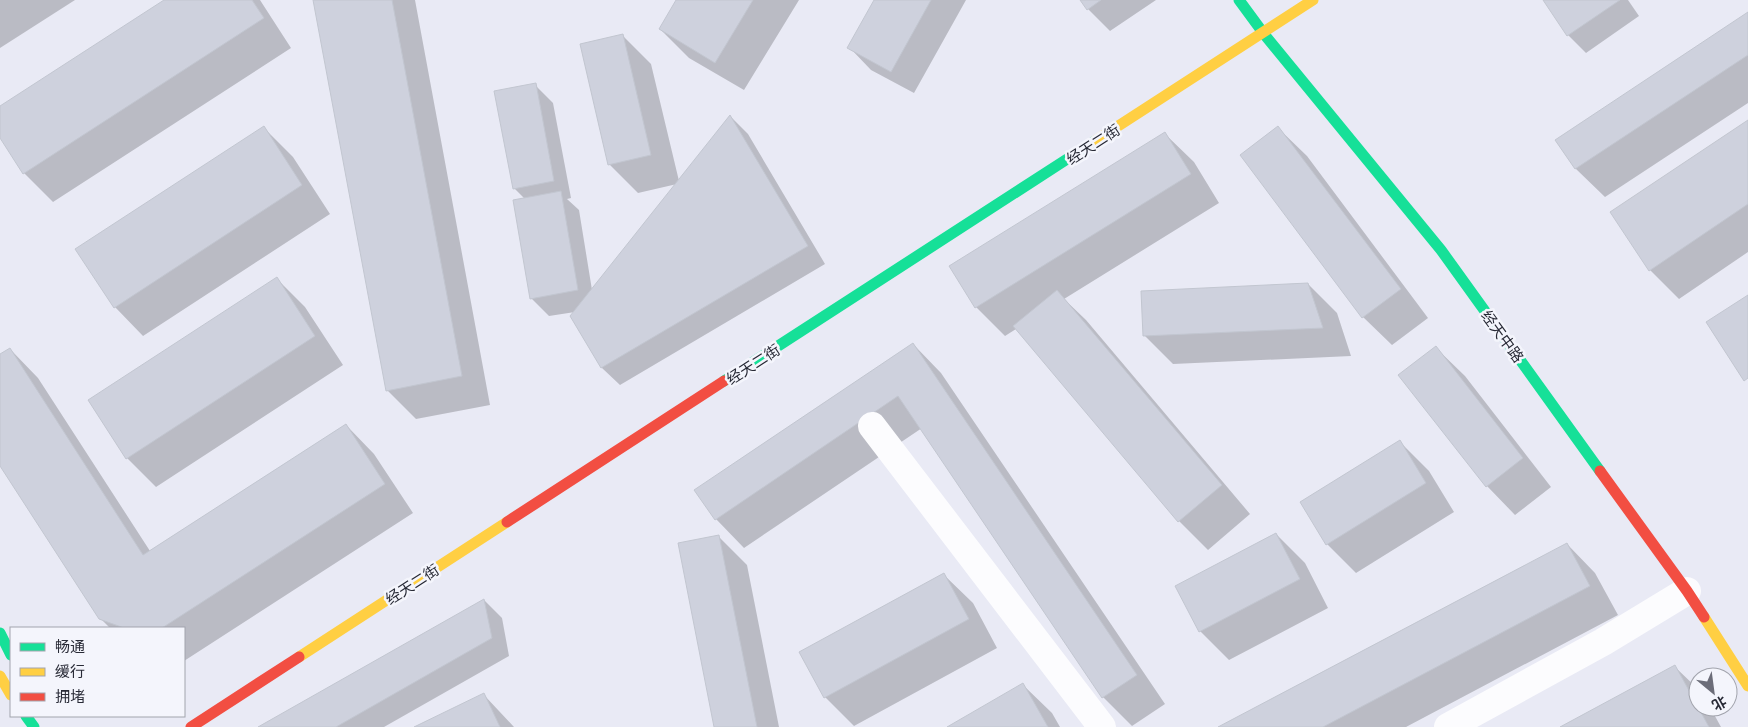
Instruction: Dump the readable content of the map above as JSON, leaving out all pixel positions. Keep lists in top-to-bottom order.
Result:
{
  "streets": {
    "main road": ["经天二街", "经天中路"]
  },
  "crossings": [
    ["经天二街", "经天中路"]
  ],
  "legend": ["畅通", "缓行", "拥堵"],
  "north": "bottom right"
}
